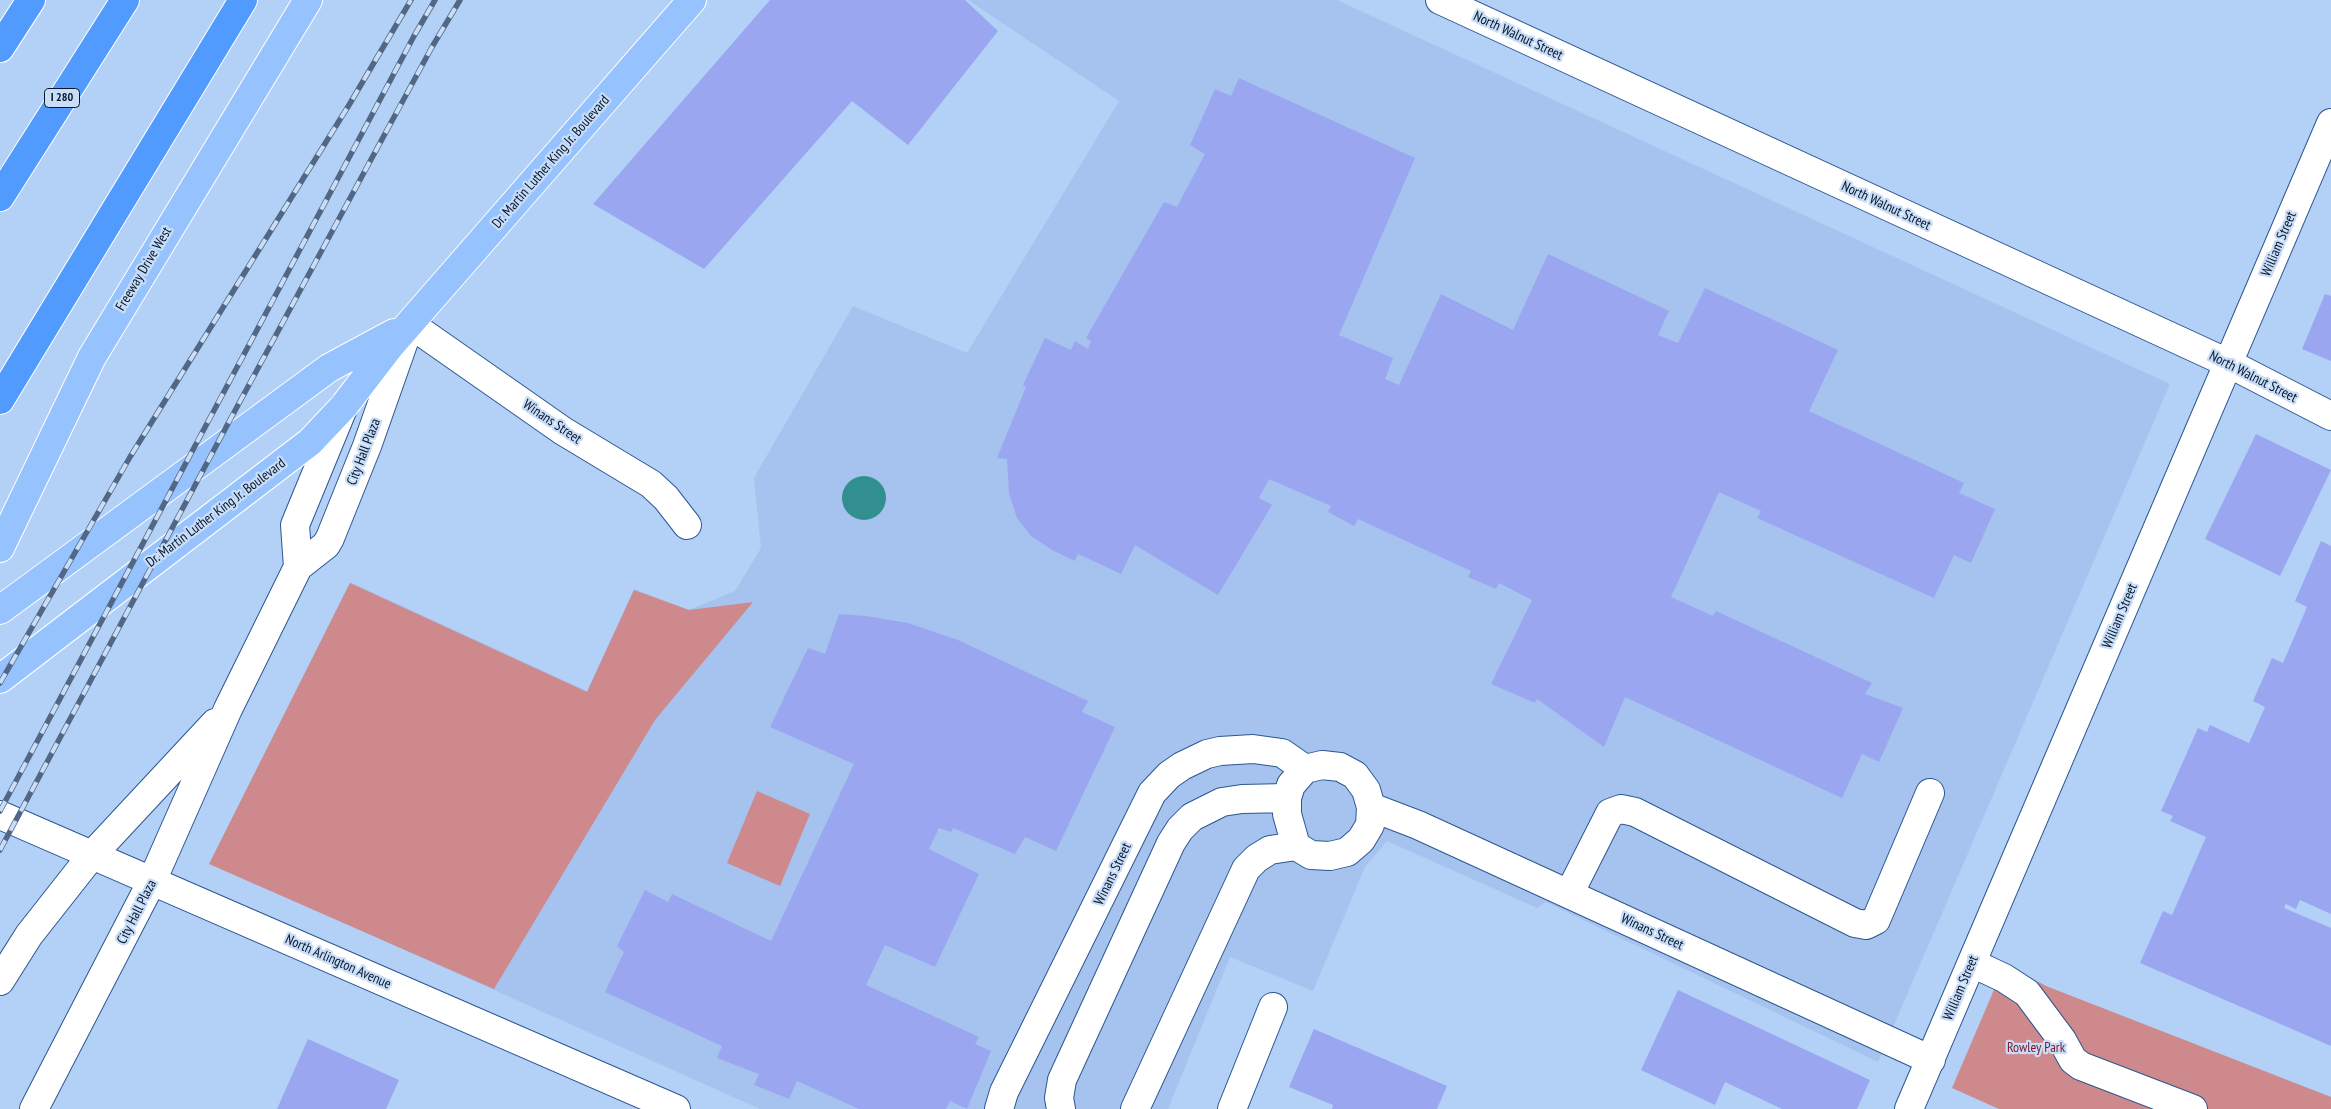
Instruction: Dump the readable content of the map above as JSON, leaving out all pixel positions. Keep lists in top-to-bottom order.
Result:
{
  "streets": {
    "highway": ["I 280"],
    "main road": ["Dr. Martin Luther King Jr. Boulevard", "Freeway Drive West"],
    "street": [
      "North Walnut Street",
      "William Street",
      "Winans Street",
      "City Hall Plaza",
      "North Arlington Avenue"
    ]
  },
  "crossings": [
    ["North Walnut Street", "William Street"],
    ["Dr. Martin Luther King Jr. Boulevard", "Winans Street"],
    ["Dr. Martin Luther King Jr. Boulevard", "City Hall Plaza"],
    ["William Street", "Winans Street"],
    ["Winans Street", "City Hall Plaza"],
    ["City Hall Plaza", "North Arlington Avenue"]
  ],
  "parks": ["Rowley Park"]
}
